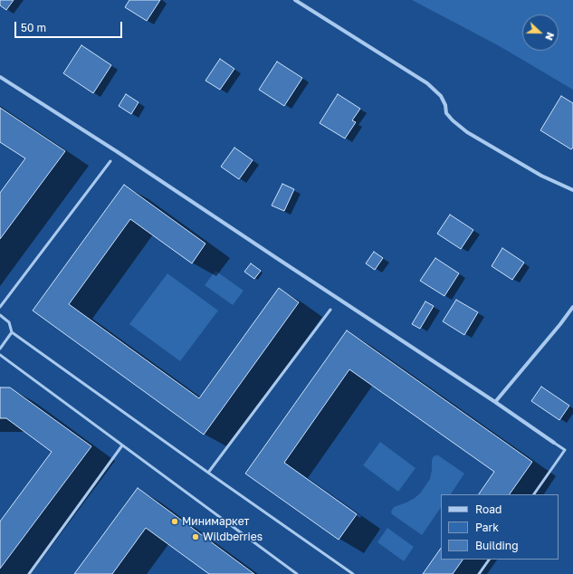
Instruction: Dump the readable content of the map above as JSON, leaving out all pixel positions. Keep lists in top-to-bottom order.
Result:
{
  "places": ["Минимаркет", "Wildberries"],
  "legend": ["Road", "Park", "Building"],
  "scale_bar": "50 m",
  "north": "right"
}
